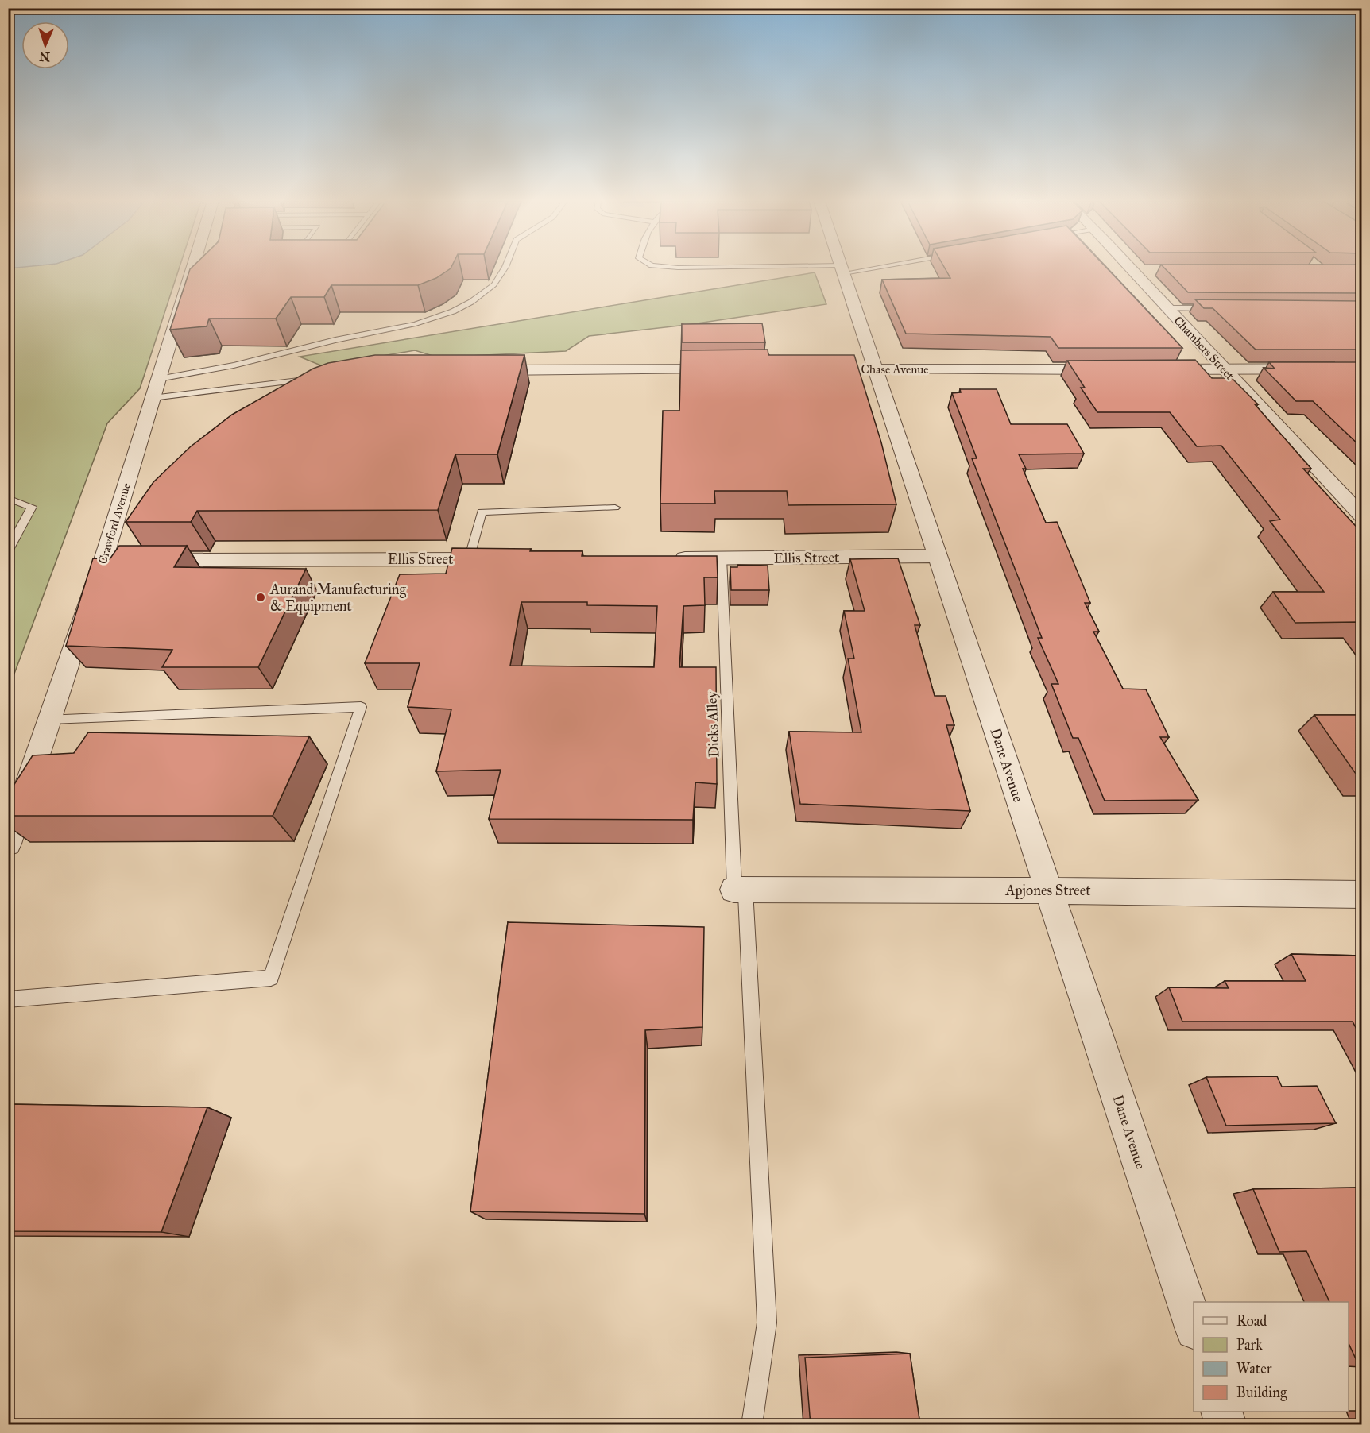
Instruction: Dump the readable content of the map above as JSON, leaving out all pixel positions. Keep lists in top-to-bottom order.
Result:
{
  "streets": {
    "street": [
      "Chambers Street",
      "Chase Avenue",
      "Crawford Avenue",
      "Ellis Street",
      "Dane Avenue",
      "Apjones Street"
    ],
    "lane": ["Dicks Alley"]
  },
  "crossings": [
    ["Chase Avenue", "Dane Avenue"],
    ["Crawford Avenue", "Ellis Street"],
    ["Ellis Street", "Dicks Alley"],
    ["Ellis Street", "Dane Avenue"],
    ["Dicks Alley", "Apjones Street"],
    ["Dane Avenue", "Apjones Street"]
  ],
  "places": ["Aurand Manufacturing & Equipment"],
  "legend": [
    "Road",
    "Park",
    "Water",
    "Building"
  ],
  "north": "bottom"
}
